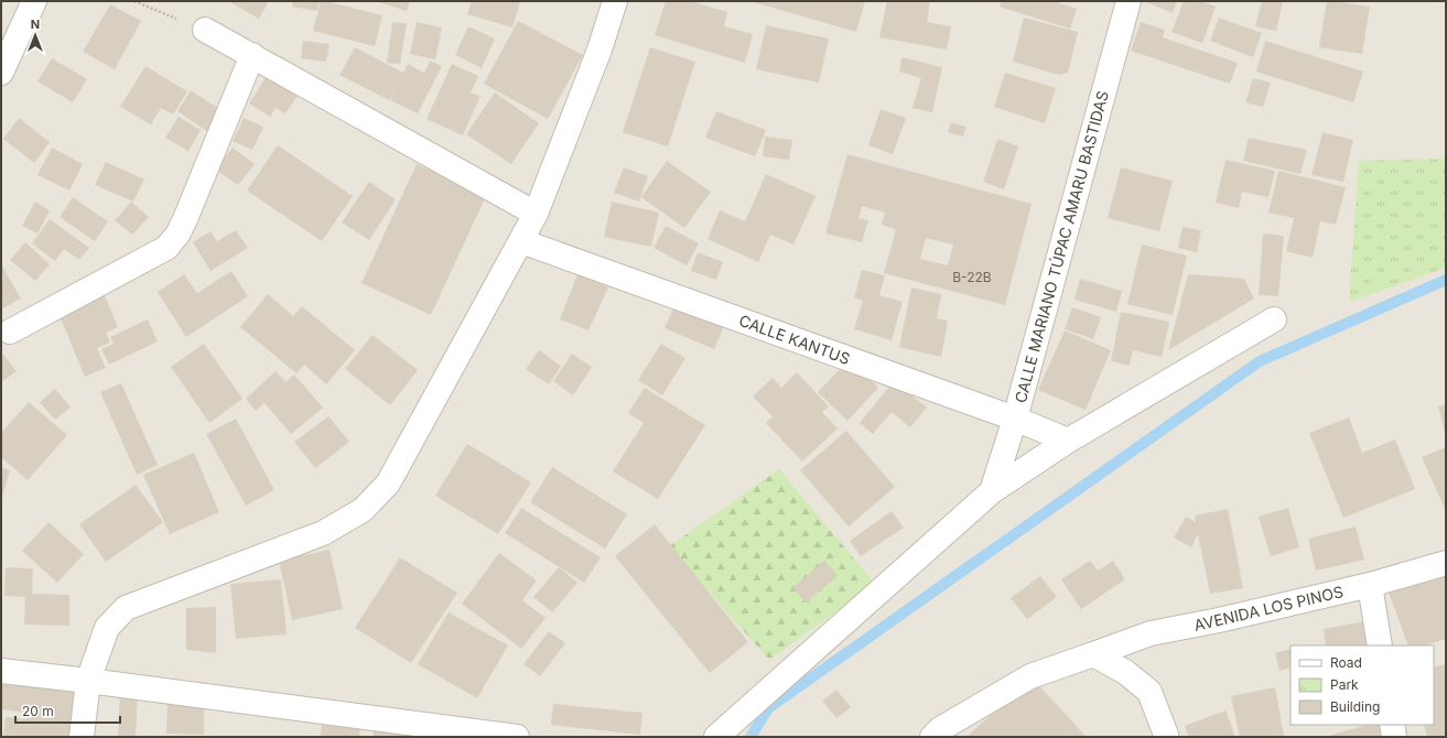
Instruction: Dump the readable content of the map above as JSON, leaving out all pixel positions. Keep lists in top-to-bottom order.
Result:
{
  "streets": {
    "street": ["CALLE MARIANO TÚPAC AMARU BASTIDAS", "CALLE KANTUS", "AVENIDA LOS PINOS"]
  },
  "crossings": [
    ["CALLE MARIANO TÚPAC AMARU BASTIDAS", "CALLE KANTUS"]
  ],
  "house_numbers": ["B-22B"],
  "legend": ["Road", "Park", "Building"],
  "scale_bar": "20 m",
  "north": "top"
}
